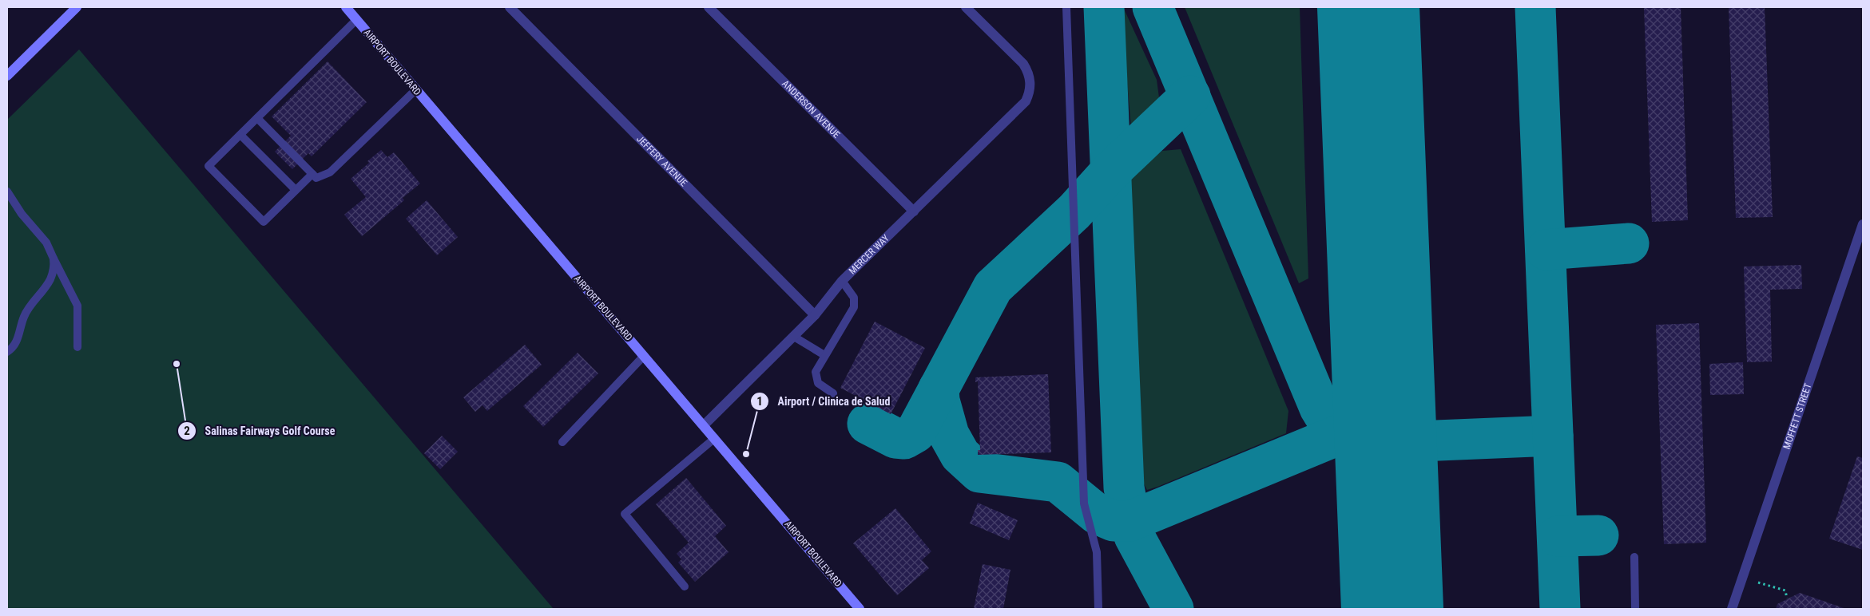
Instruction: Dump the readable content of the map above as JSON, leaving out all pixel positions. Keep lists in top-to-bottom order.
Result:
{
  "streets": {
    "main road": ["AIRPORT BOULEVARD"],
    "street": [
      "ANDERSON AVENUE",
      "JEFFERY AVENUE",
      "MERCER WAY",
      "MOFFETT STREET"
    ]
  },
  "crossings": [
    ["AIRPORT BOULEVARD", "MERCER WAY"],
    ["ANDERSON AVENUE", "MERCER WAY"],
    ["JEFFERY AVENUE", "MERCER WAY"]
  ],
  "places": ["Salinas Fairways Golf Course", "Airport / Clinica de Salud"]
}
